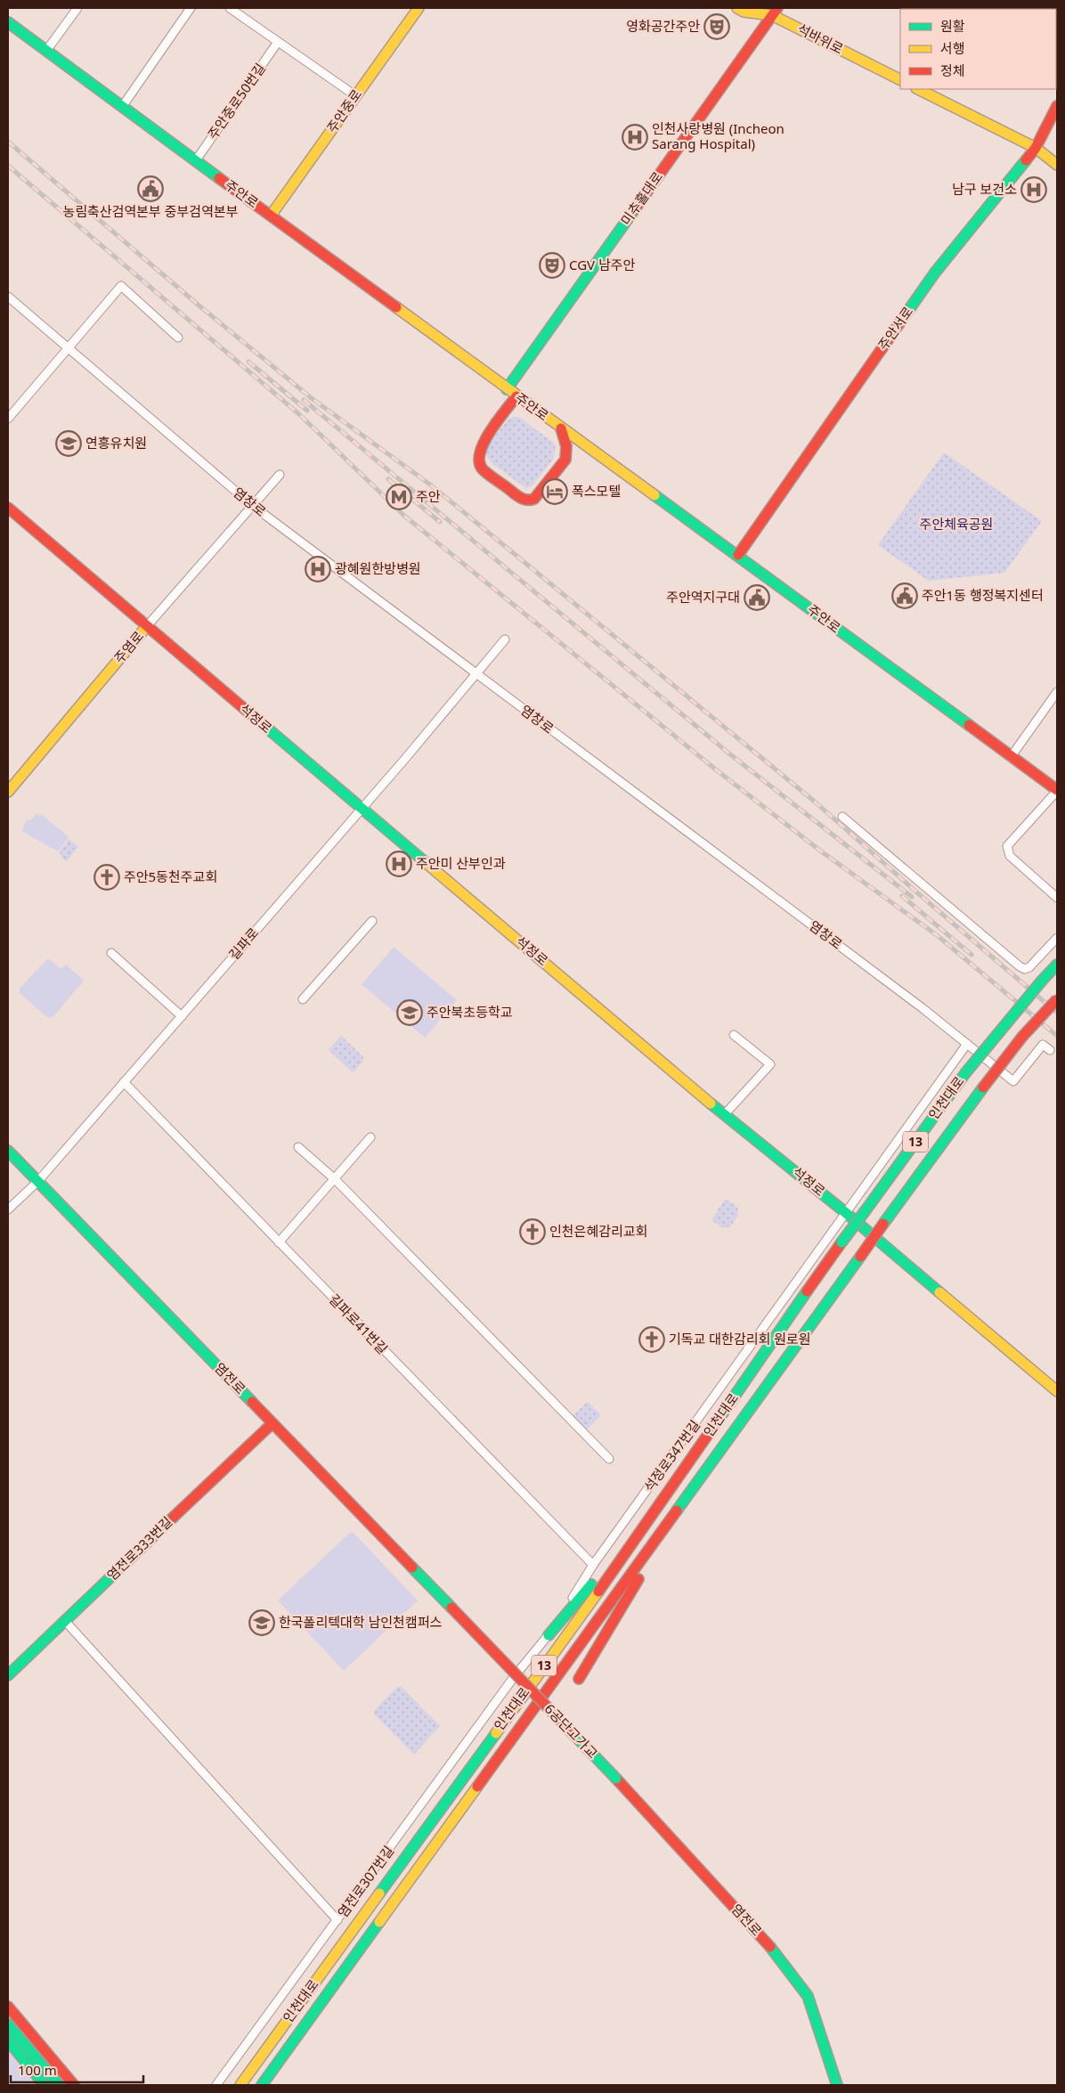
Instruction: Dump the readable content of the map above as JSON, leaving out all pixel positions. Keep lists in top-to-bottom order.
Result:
{
  "streets": {
    "main road": [
      "석바위로",
      "주안중로",
      "주안로",
      "미추홀대로",
      "주안서로",
      "주염로",
      "석정로",
      "인천대로",
      "13",
      "염전로",
      "염전로333번길",
      "6공단고가교"
    ],
    "street": [
      "주안중로50번길",
      "염창로",
      "길파로",
      "길파로41번길",
      "석정로347번길",
      "염전로307번길"
    ]
  },
  "crossings": [
    ["석바위로", "미추홀대로"],
    ["주안중로50번길", "주안로"],
    ["주안중로", "주안로"],
    ["주안로", "미추홀대로"],
    ["주안로", "주안서로"],
    ["염창로", "주염로"],
    ["염창로", "길파로"],
    ["염창로", "석정로347번길"],
    ["주염로", "석정로"],
    ["석정로", "길파로"],
    ["석정로", "석정로347번길"],
    ["길파로", "길파로41번길"],
    ["길파로", "염전로"],
    ["길파로41번길", "석정로347번길"],
    ["염전로", "염전로333번길"],
    ["염전로", "6공단고가교"],
    ["석정로347번길", "염전로307번길"]
  ],
  "parks": ["주안체육공원"],
  "places": {
    "theatre": ["영화공간주안", "CGV 남주안"],
    "hospital": [
      "인천사랑병원 (Incheon Sarang Hospital)",
      "남구 보건소",
      "광혜원한방병원",
      "주안미 산부인과"
    ],
    "public building": ["농림축산검역본부 중부검역본부", "주안1동 행정복지센터", "주안역지구대"],
    "school or university": ["연흥유치원", "주안북초등학교", "한국폴리텍대학 남인천캠퍼스"],
    "hotel": ["폭스모텔"],
    "metro station": ["주안"],
    "church": ["주안5동천주교회", "인천은혜감리교회", "기독교 대한감리회 원로원"]
  },
  "legend": ["원활", "서행", "정체"],
  "scale_bar": "100 m"
}
